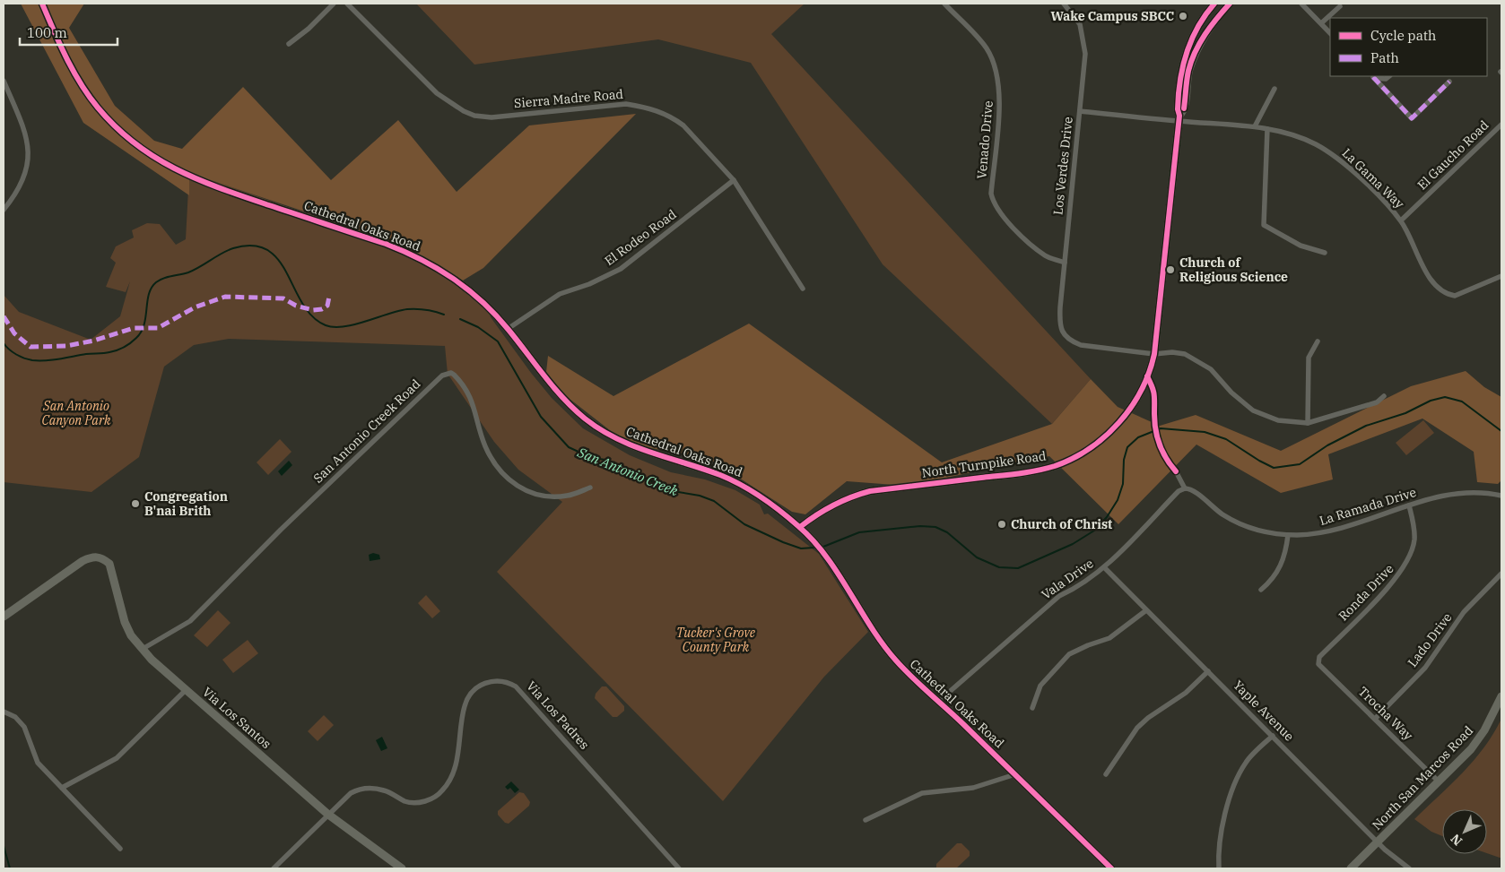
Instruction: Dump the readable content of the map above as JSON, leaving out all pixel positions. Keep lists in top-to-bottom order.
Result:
{
  "streets": {
    "main road": [
      "Cathedral Oaks Road",
      "North Turnpike Road",
      "Via Los Santos",
      "North San Marcos Road"
    ],
    "street": [
      "Sierra Madre Road",
      "Venado Drive",
      "El Gaucho Road",
      "Los Verdes Drive",
      "La Gama Way",
      "El Rodeo Road",
      "San Antonio Creek Road",
      "La Ramada Drive",
      "Vala Drive",
      "Ronda Drive",
      "Lado Drive",
      "Yaple Avenue",
      "Trocha Way",
      "Via Los Padres"
    ]
  },
  "crossings": [
    ["Sierra Madre Road", "El Rodeo Road"],
    ["Venado Drive", "Los Verdes Drive"],
    ["El Gaucho Road", "La Gama Way"],
    ["Los Verdes Drive", "La Gama Way"],
    ["Los Verdes Drive", "North Turnpike Road"],
    ["La Gama Way", "North Turnpike Road"],
    ["Cathedral Oaks Road", "El Rodeo Road"],
    ["Cathedral Oaks Road", "North Turnpike Road"],
    ["Cathedral Oaks Road", "Vala Drive"],
    ["San Antonio Creek Road", "Via Los Santos"],
    ["La Ramada Drive", "Vala Drive"],
    ["La Ramada Drive", "Ronda Drive"],
    ["Vala Drive", "Yaple Avenue"],
    ["Ronda Drive", "Trocha Way"],
    ["Lado Drive", "Trocha Way"],
    ["Yaple Avenue", "North San Marcos Road"],
    ["Trocha Way", "North San Marcos Road"],
    ["Via Los Padres", "Via Los Santos"]
  ],
  "water": ["San Antonio Creek"],
  "parks": ["San Antonio Canyon Park", "Tucker's Grove County Park"],
  "places": [
    "Wake Campus SBCC",
    "Church of Religious Science",
    "Congregation B'nai Brith",
    "Church of Christ"
  ],
  "legend": ["Cycle path", "Path"],
  "scale_bar": "100 m",
  "north": "bottom left"
}
